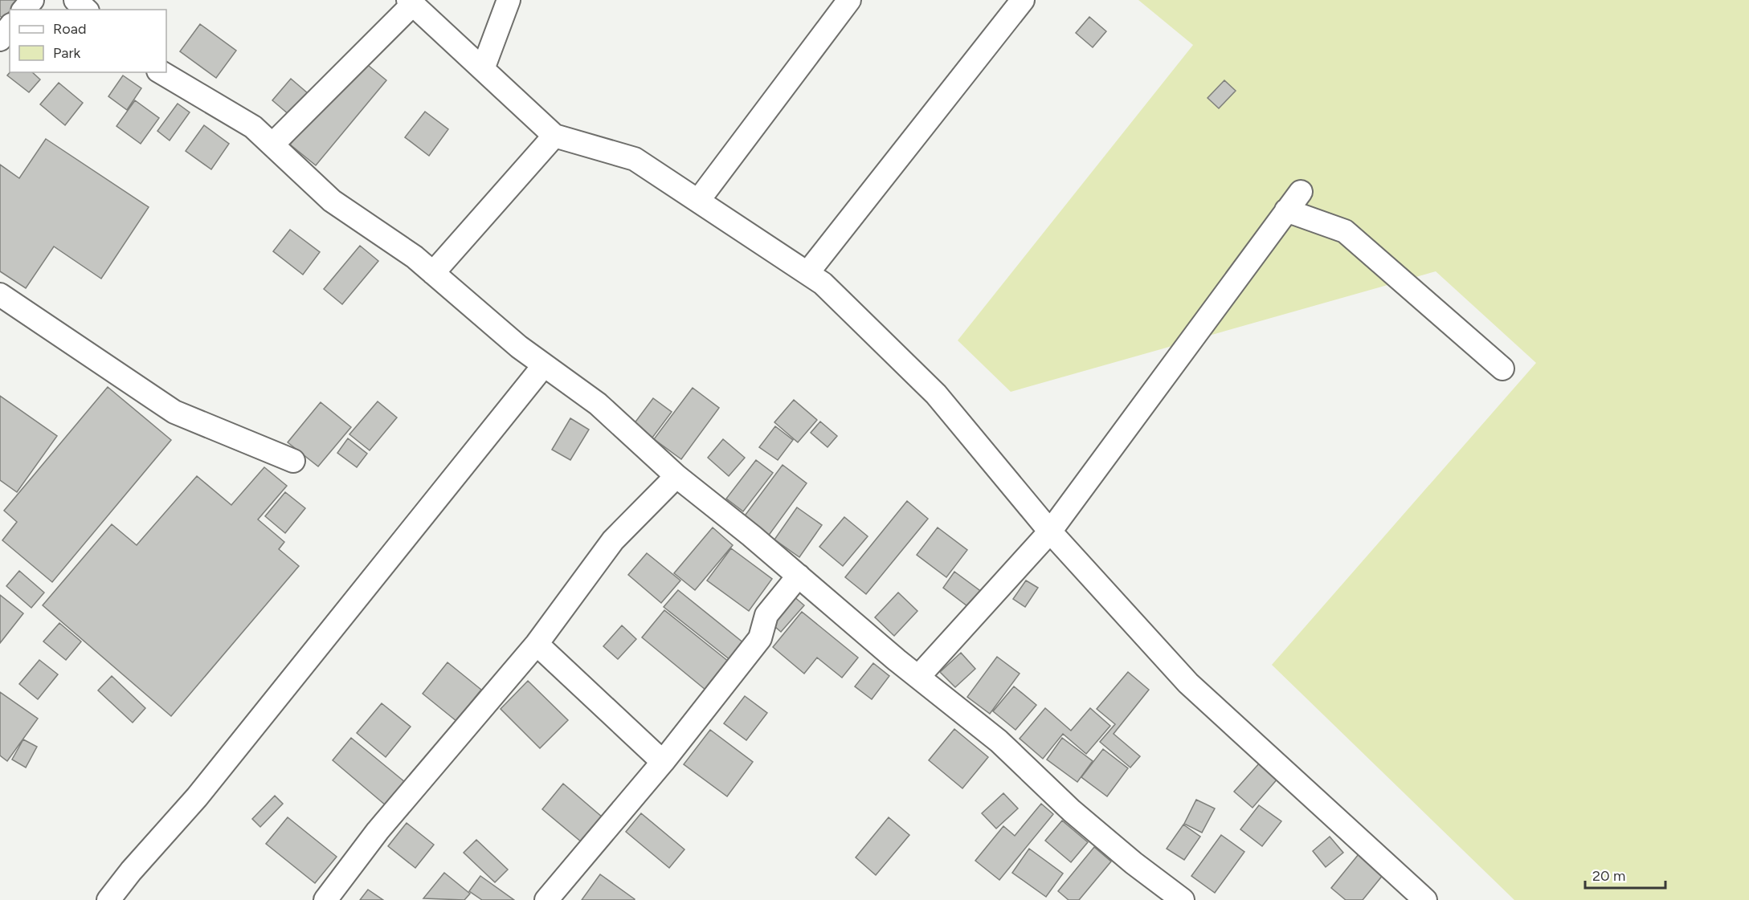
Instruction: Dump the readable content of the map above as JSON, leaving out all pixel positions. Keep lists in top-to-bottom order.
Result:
{
  "legend": ["Road", "Park"],
  "scale_bar": "20 m"
}
